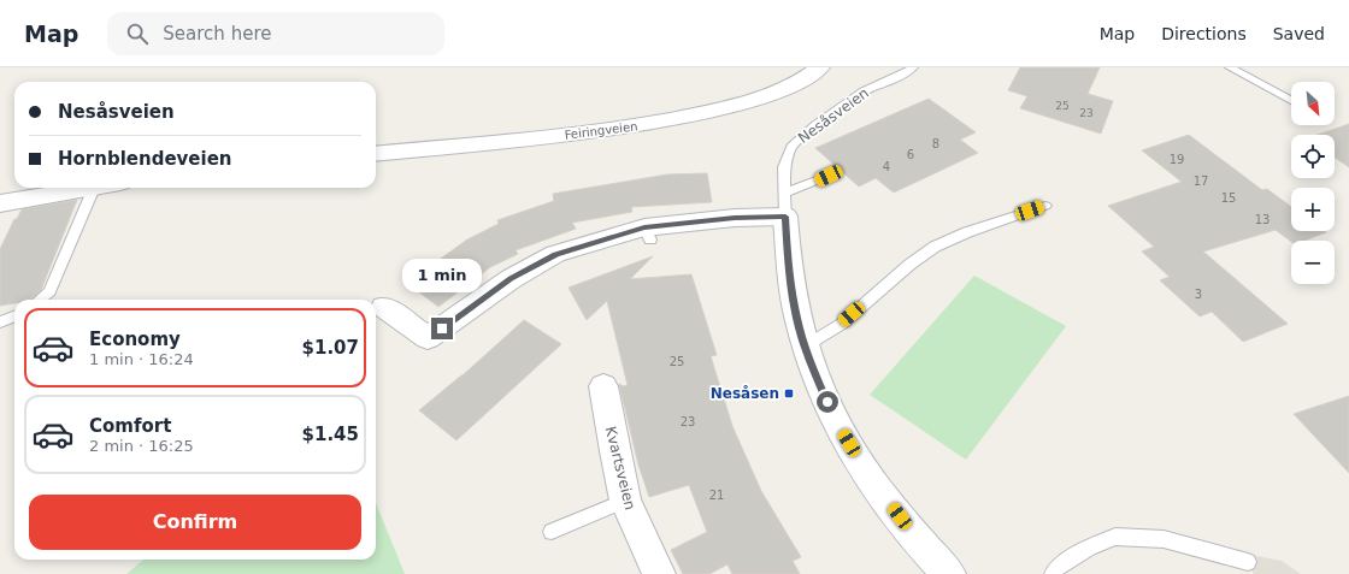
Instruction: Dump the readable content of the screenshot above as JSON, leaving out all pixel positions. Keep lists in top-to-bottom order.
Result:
{
  "streets": {
    "street": ["Nesåsveien", "Feiringveien", "Kvartsveien"]
  },
  "places": {
    "transit": ["Nesåsen"]
  },
  "house_numbers": [
    "25",
    "23",
    "8",
    "6",
    "19",
    "4",
    "17",
    "15",
    "13",
    "3",
    "25",
    "23",
    "21"
  ],
  "north": "bottom right",
  "page": {
    "header": "Map",
    "search": "Search here",
    "nav": ["Map", "Directions", "Saved"],
    "map_buttons": ["+", "−"],
    "banner": ["Nesåsveien", "Hornblendeveien"],
    "bubble": "1 min",
    "list": [
      {
        "name": "Economy",
        "note": "1 min · 16:24",
        "value": "$1.07"
      },
      {
        "name": "Comfort",
        "note": "2 min · 16:25",
        "value": "$1.45"
      }
    ],
    "buttons": "Confirm"
  }
}
